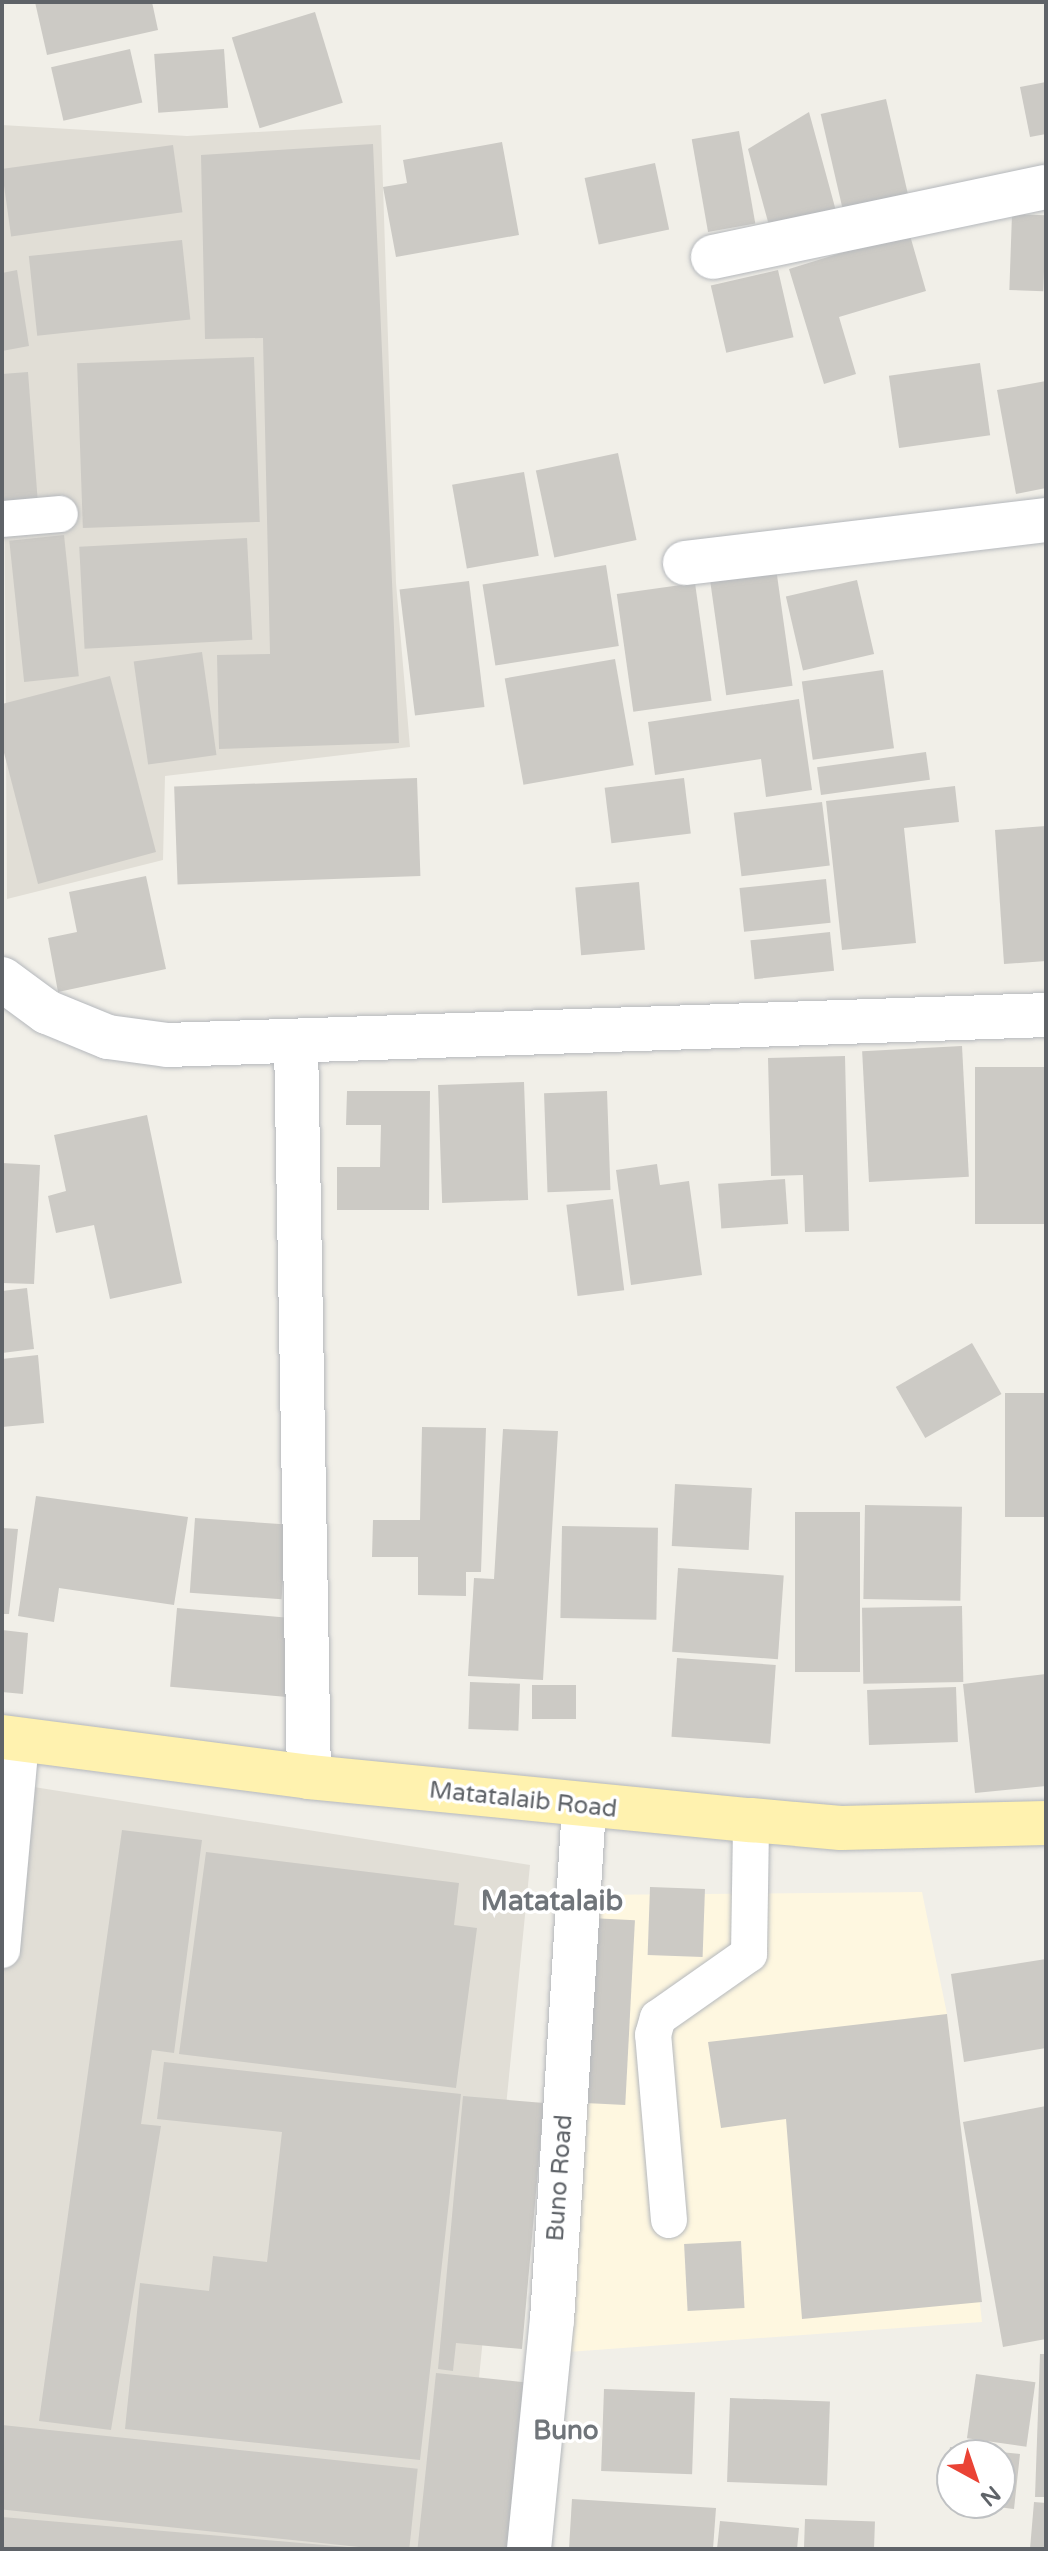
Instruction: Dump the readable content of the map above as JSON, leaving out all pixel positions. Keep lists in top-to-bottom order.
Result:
{
  "streets": {
    "main road": ["Matatalaib Road"],
    "street": ["Buno Road"]
  },
  "crossings": [
    ["Matatalaib Road", "Buno Road"]
  ],
  "districts": ["Matatalaib", "Buno"],
  "north": "bottom right"
}
